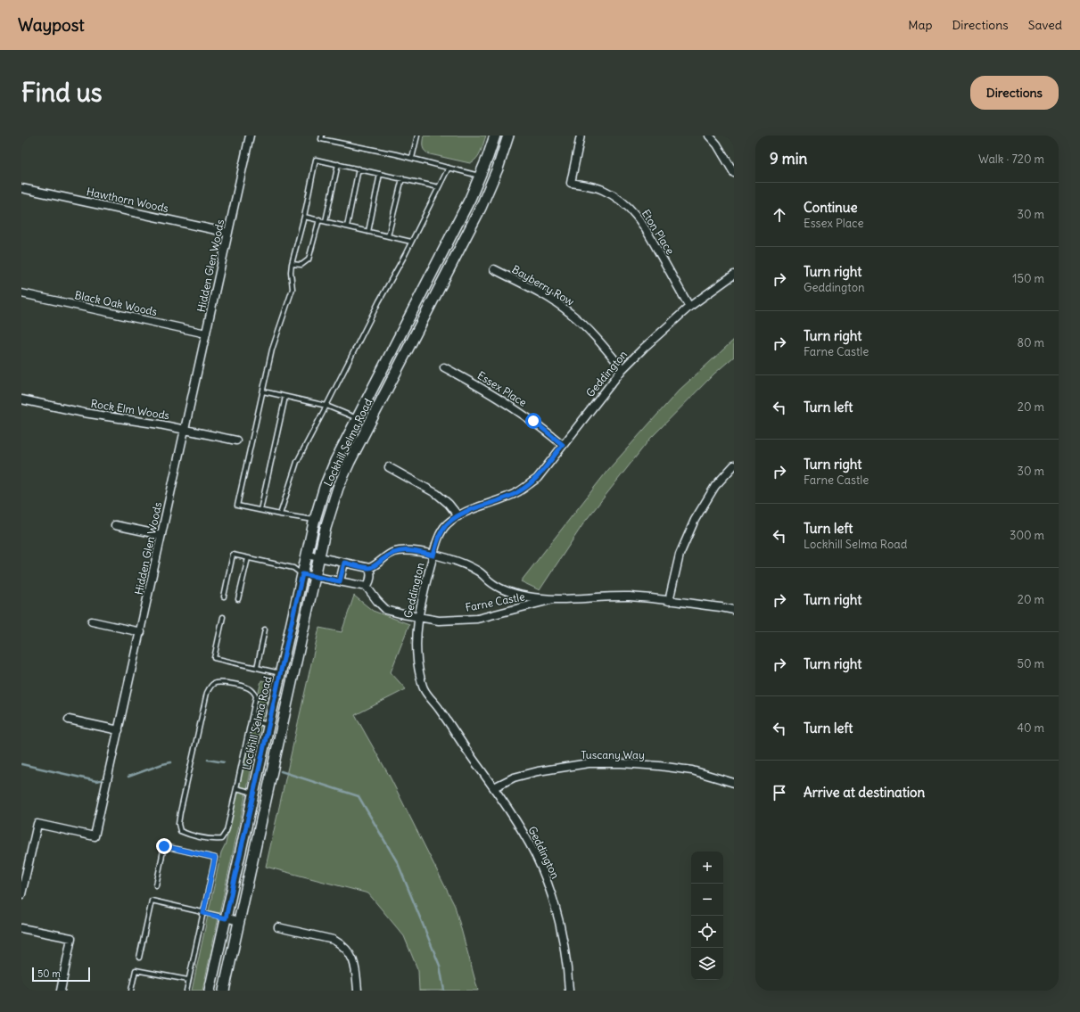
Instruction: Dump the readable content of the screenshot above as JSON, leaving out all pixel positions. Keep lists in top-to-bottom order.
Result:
{
  "streets": {
    "main road": ["Lockhill Selma Road"],
    "street": [
      "Hawthorn Woods",
      "Eton Place",
      "Hidden Glen Woods",
      "Bayberry Row",
      "Black Oak Woods",
      "Geddington",
      "Essex Place",
      "Rock Elm Woods",
      "Farne Castle",
      "Tuscany Way"
    ]
  },
  "crossings": [
    ["Hawthorn Woods", "Hidden Glen Woods"],
    ["Eton Place", "Geddington"],
    ["Hidden Glen Woods", "Black Oak Woods"],
    ["Hidden Glen Woods", "Rock Elm Woods"],
    ["Bayberry Row", "Geddington"],
    ["Geddington", "Essex Place"],
    ["Geddington", "Farne Castle"],
    ["Geddington", "Tuscany Way"]
  ],
  "scale_bar": "50 m",
  "page": {
    "header": "Waypost",
    "nav": ["Map", "Directions", "Saved"],
    "buttons": "Directions",
    "title": "Find us",
    "heading": ["9 min", "Walk · 720 m"],
    "list": [
      ["Continue", "Essex Place", "30 m"],
      ["Turn right", "Geddington", "150 m"],
      ["Turn right", "Farne Castle", "80 m"],
      ["Turn left", "20 m"],
      ["Turn right", "Farne Castle", "30 m"],
      ["Turn left", "Lockhill Selma Road", "300 m"],
      ["Turn right", "20 m"],
      ["Turn right", "50 m"],
      ["Turn left", "40 m"],
      "Arrive at destination"
    ],
    "map_buttons": ["+", "−"],
    "scale": "50 m"
  }
}
